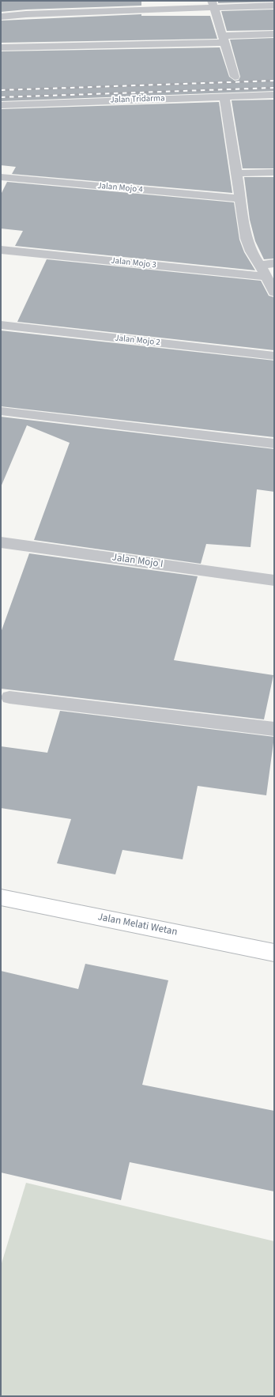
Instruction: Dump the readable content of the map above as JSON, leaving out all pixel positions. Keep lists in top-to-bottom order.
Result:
{
  "streets": {
    "street": [
      "Jalan Tridarma",
      "Jalan Mojo 4",
      "Jalan Mojo 3",
      "Jalan Mojo 2",
      "Jalan Mojo I",
      "Jalan Melati Wetan"
    ]
  }
}
